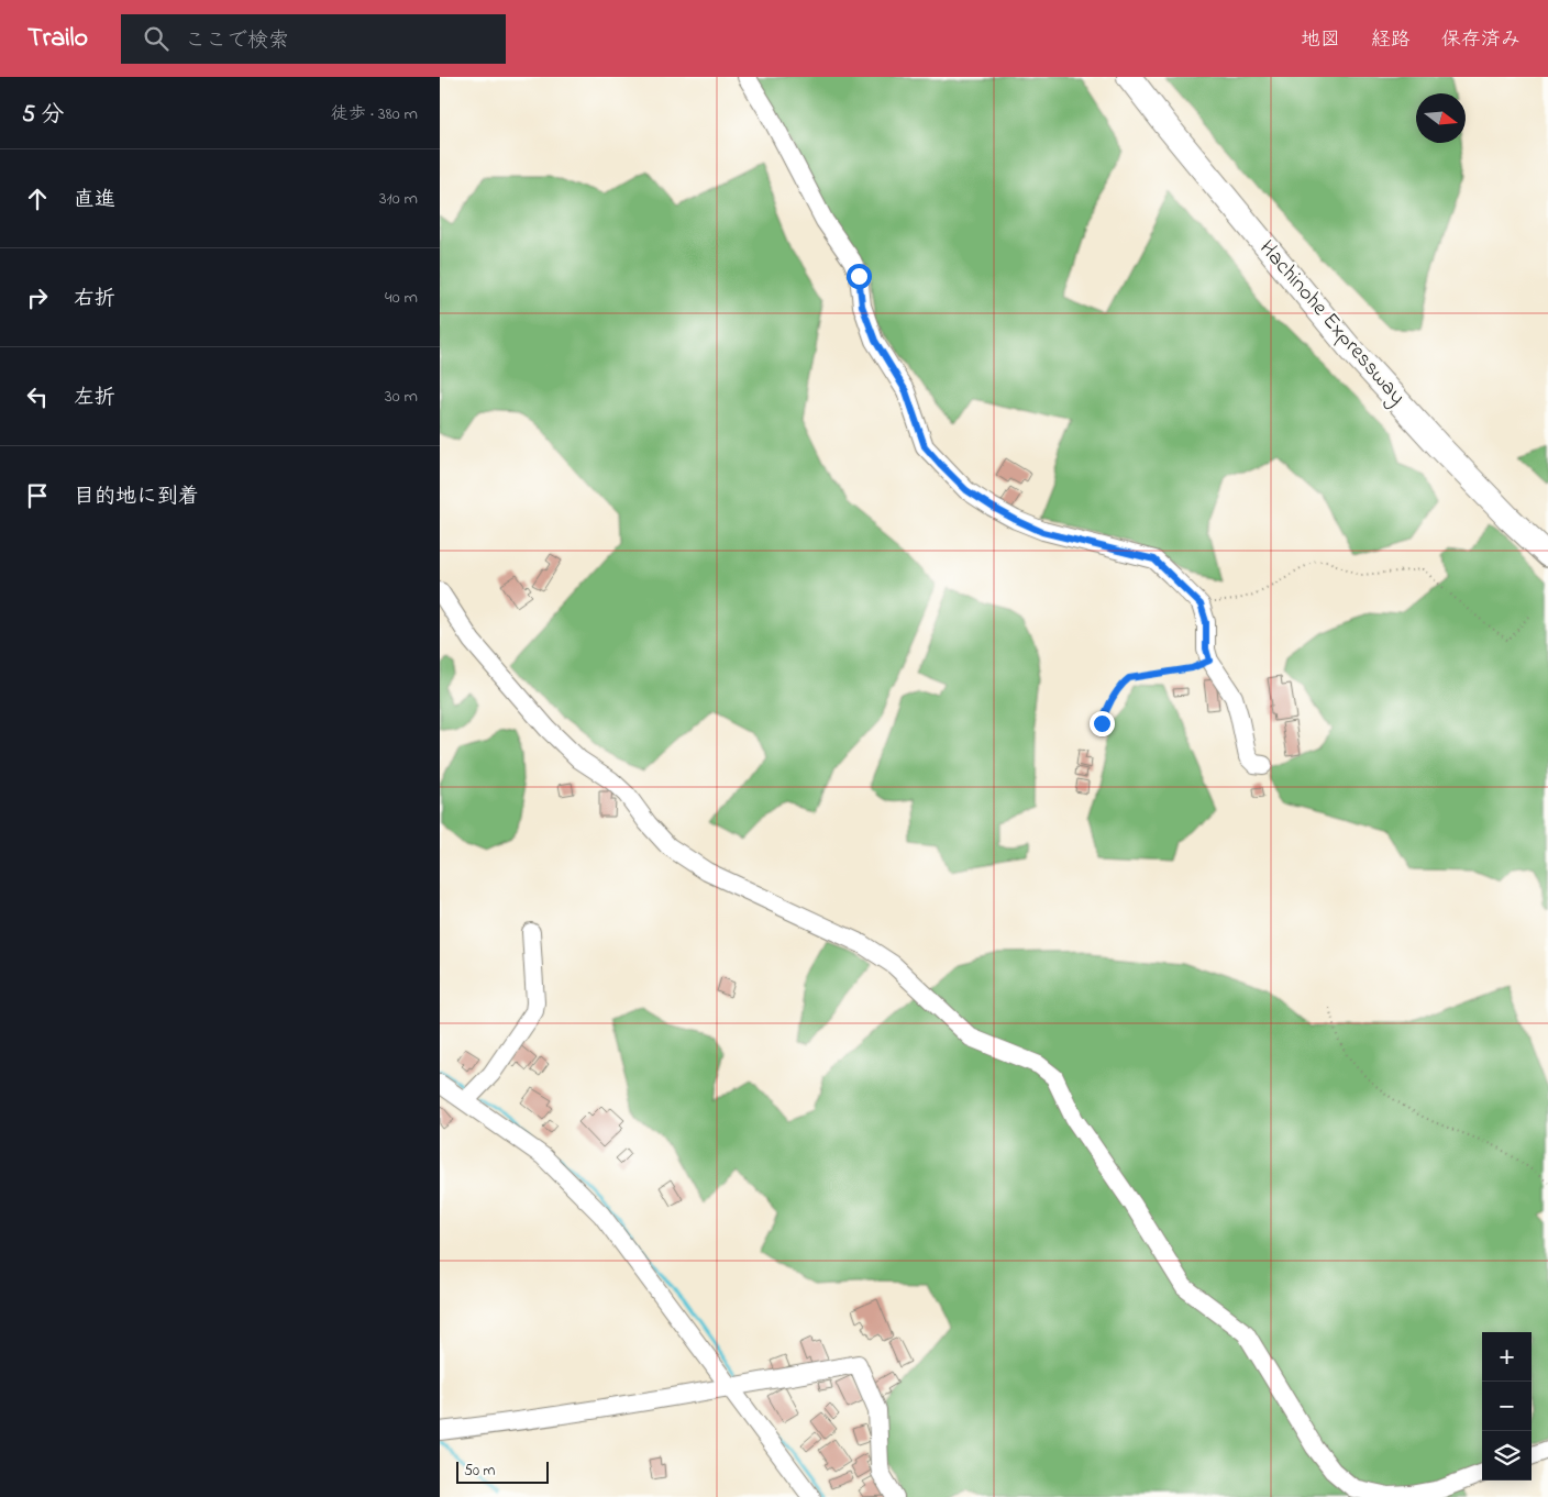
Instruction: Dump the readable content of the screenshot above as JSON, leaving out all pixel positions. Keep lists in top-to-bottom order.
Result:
{
  "streets": {
    "highway": ["Hachinohe Expressway"]
  },
  "scale_bar": "50 m",
  "north": "right",
  "page": {
    "header": "Trailo",
    "search": "ここで検索",
    "nav": ["地図", "経路", "保存済み"],
    "heading": ["5 分", "徒歩 · 380 m"],
    "list": [
      ["直進", "310 m"],
      ["右折", "40 m"],
      ["左折", "30 m"],
      "目的地に到着"
    ],
    "map_buttons": ["+", "−"],
    "scale": "50 m"
  }
}
